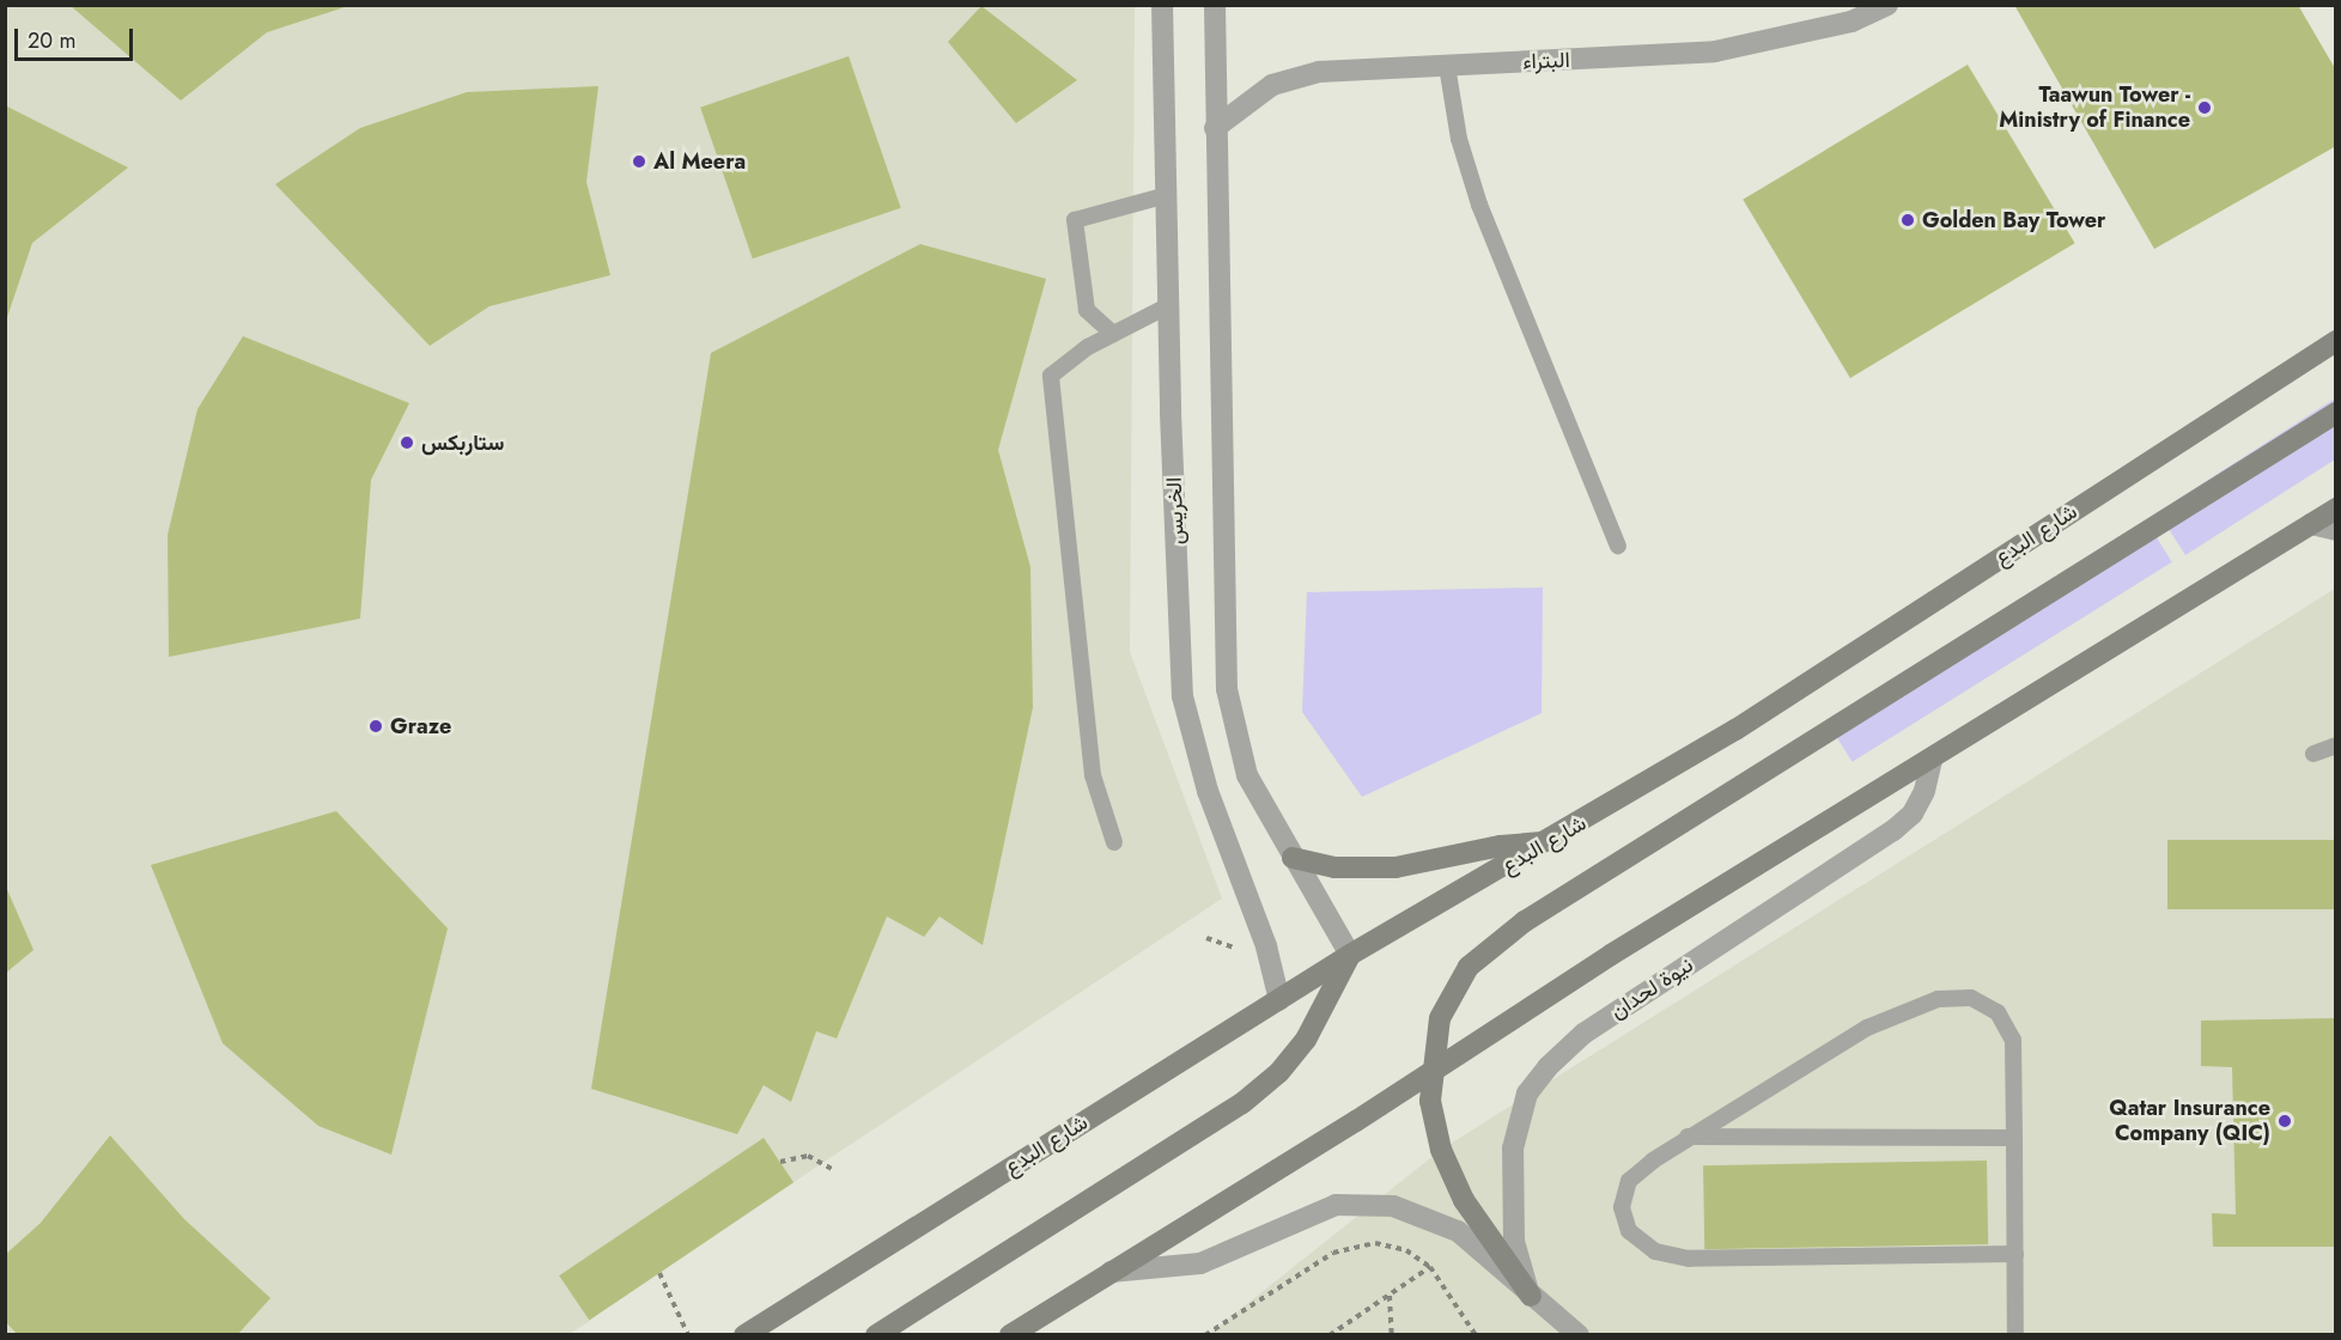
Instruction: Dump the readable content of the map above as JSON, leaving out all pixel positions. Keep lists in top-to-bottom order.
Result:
{
  "streets": {
    "main road": ["شارع البدع"],
    "street": ["البتراء", "الخريس", "نيوة لحدان"]
  },
  "crossings": [
    ["الخريس", "شارع البدع"]
  ],
  "places": [
    "Taawun Tower - Ministry of Finance",
    "Al Meera",
    "Golden Bay Tower",
    "ستاربكس",
    "Graze",
    "Qatar Insurance Company (QIC)"
  ],
  "scale_bar": "20 m"
}
